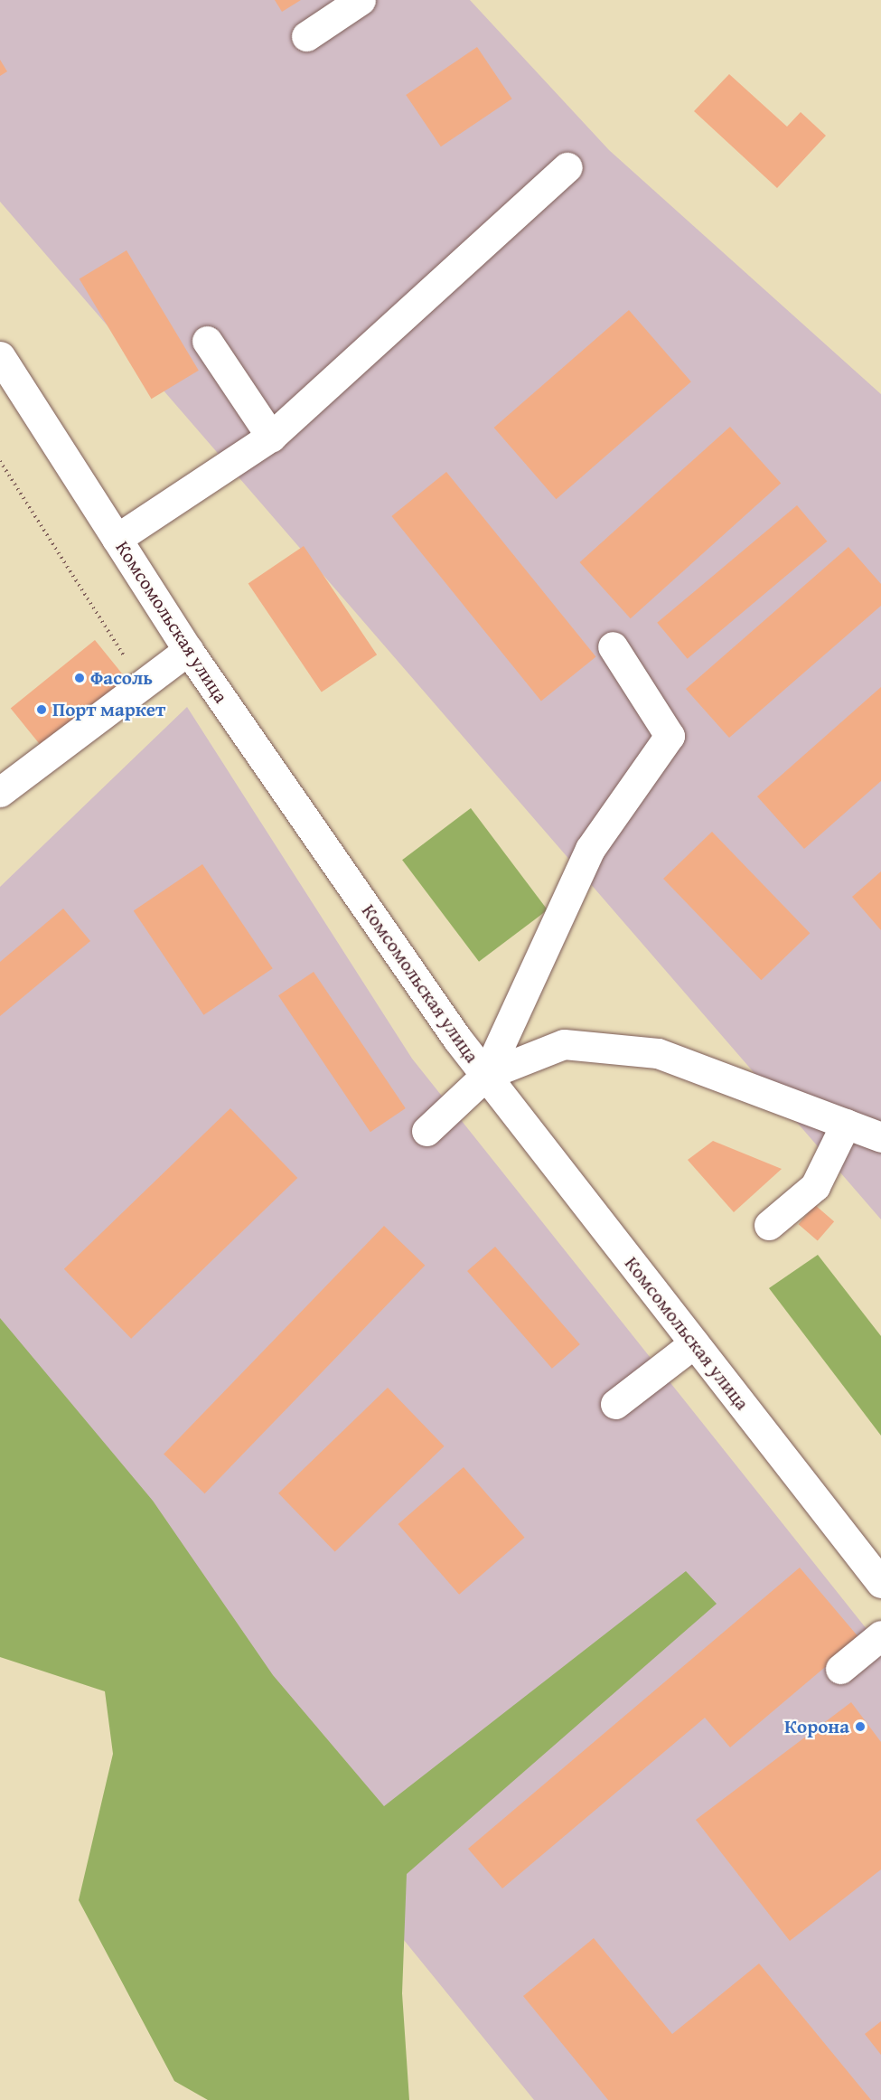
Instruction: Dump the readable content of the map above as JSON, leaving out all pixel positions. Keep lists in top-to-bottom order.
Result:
{
  "streets": {
    "street": ["Комсомольская улица"]
  },
  "places": ["Фасоль", "Порт маркет", "Корона"]
}
